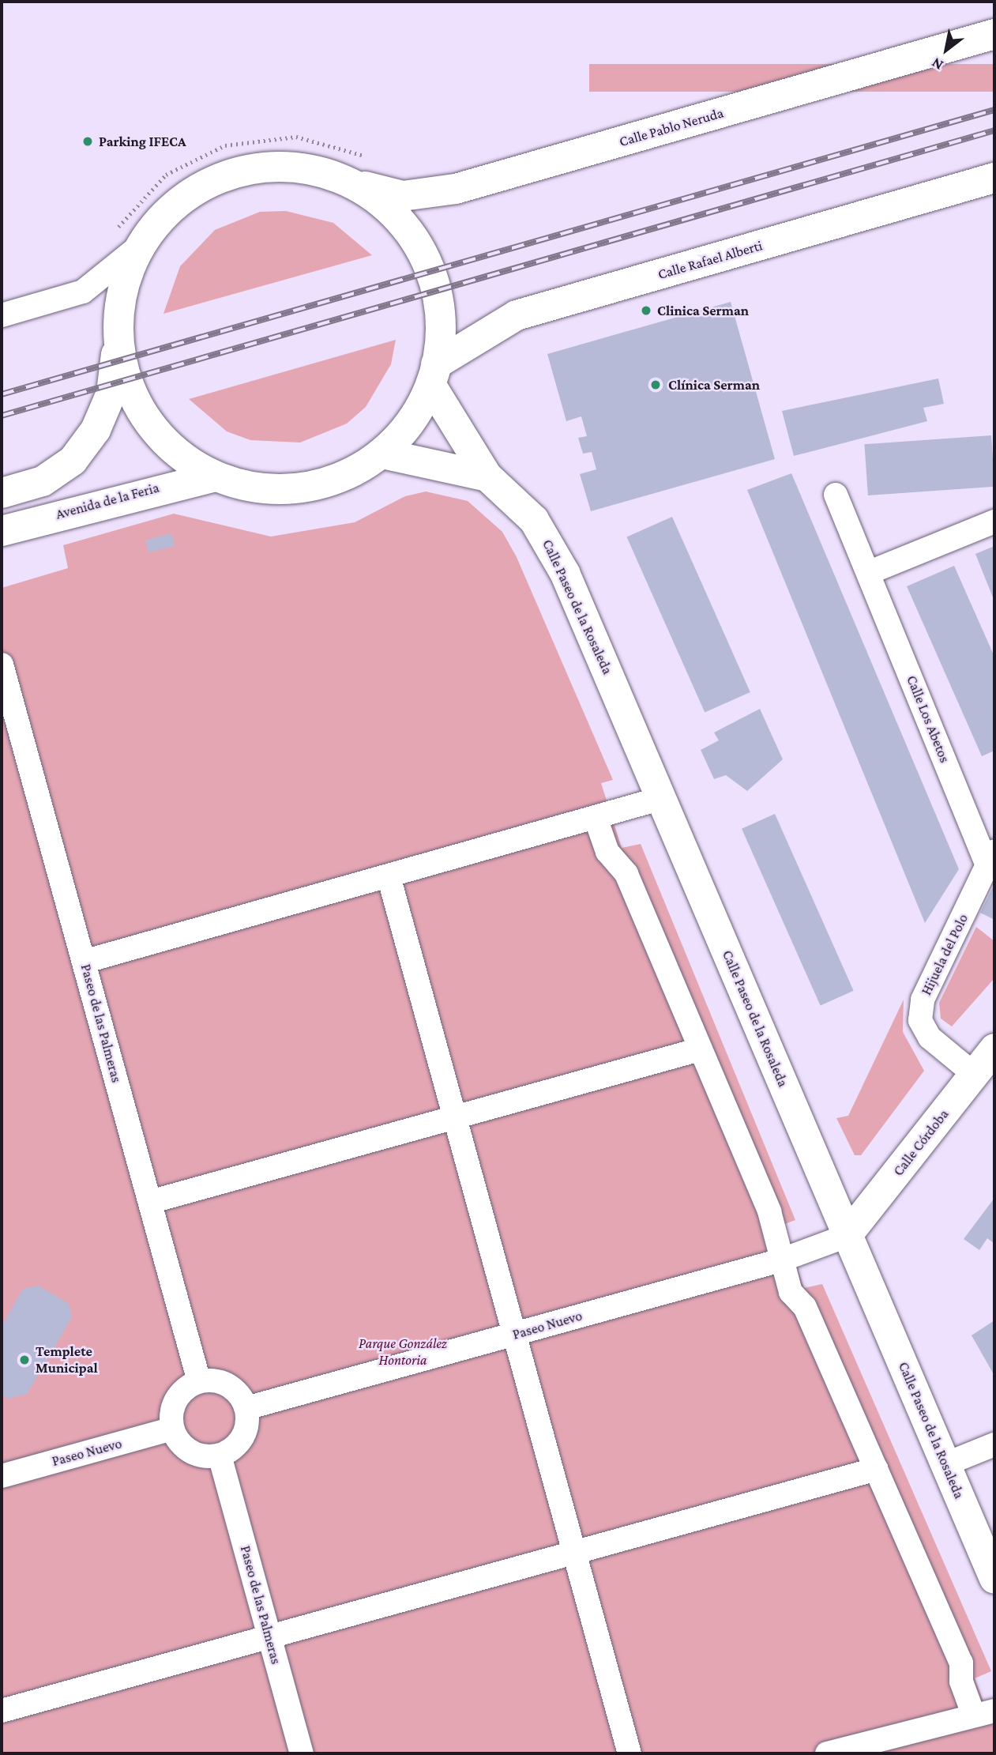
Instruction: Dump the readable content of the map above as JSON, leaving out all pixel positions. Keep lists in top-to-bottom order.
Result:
{
  "streets": {
    "main road": [
      "Calle Pablo Neruda",
      "Calle Rafael Alberti",
      "Avenida de la Feria",
      "Calle Paseo de la Rosaleda",
      "Calle Córdoba"
    ],
    "street": [
      "Calle Los Abetos",
      "Hijuela del Polo",
      "Paseo de las Palmeras",
      "Paseo Nuevo"
    ]
  },
  "crossings": [
    ["Calle Rafael Alberti", "Calle Paseo de la Rosaleda"],
    ["Calle Paseo de la Rosaleda", "Calle Córdoba"],
    ["Calle Paseo de la Rosaleda", "Paseo Nuevo"],
    ["Calle Los Abetos", "Hijuela del Polo"],
    ["Hijuela del Polo", "Calle Córdoba"],
    ["Paseo de las Palmeras", "Paseo Nuevo"],
    ["Calle Córdoba", "Paseo Nuevo"]
  ],
  "parks": ["Parque González Hontoria"],
  "places": [
    "Parking IFECA",
    "Clinica Serman",
    "Clínica Serman",
    "Templete Municipal"
  ],
  "north": "bottom left"
}
